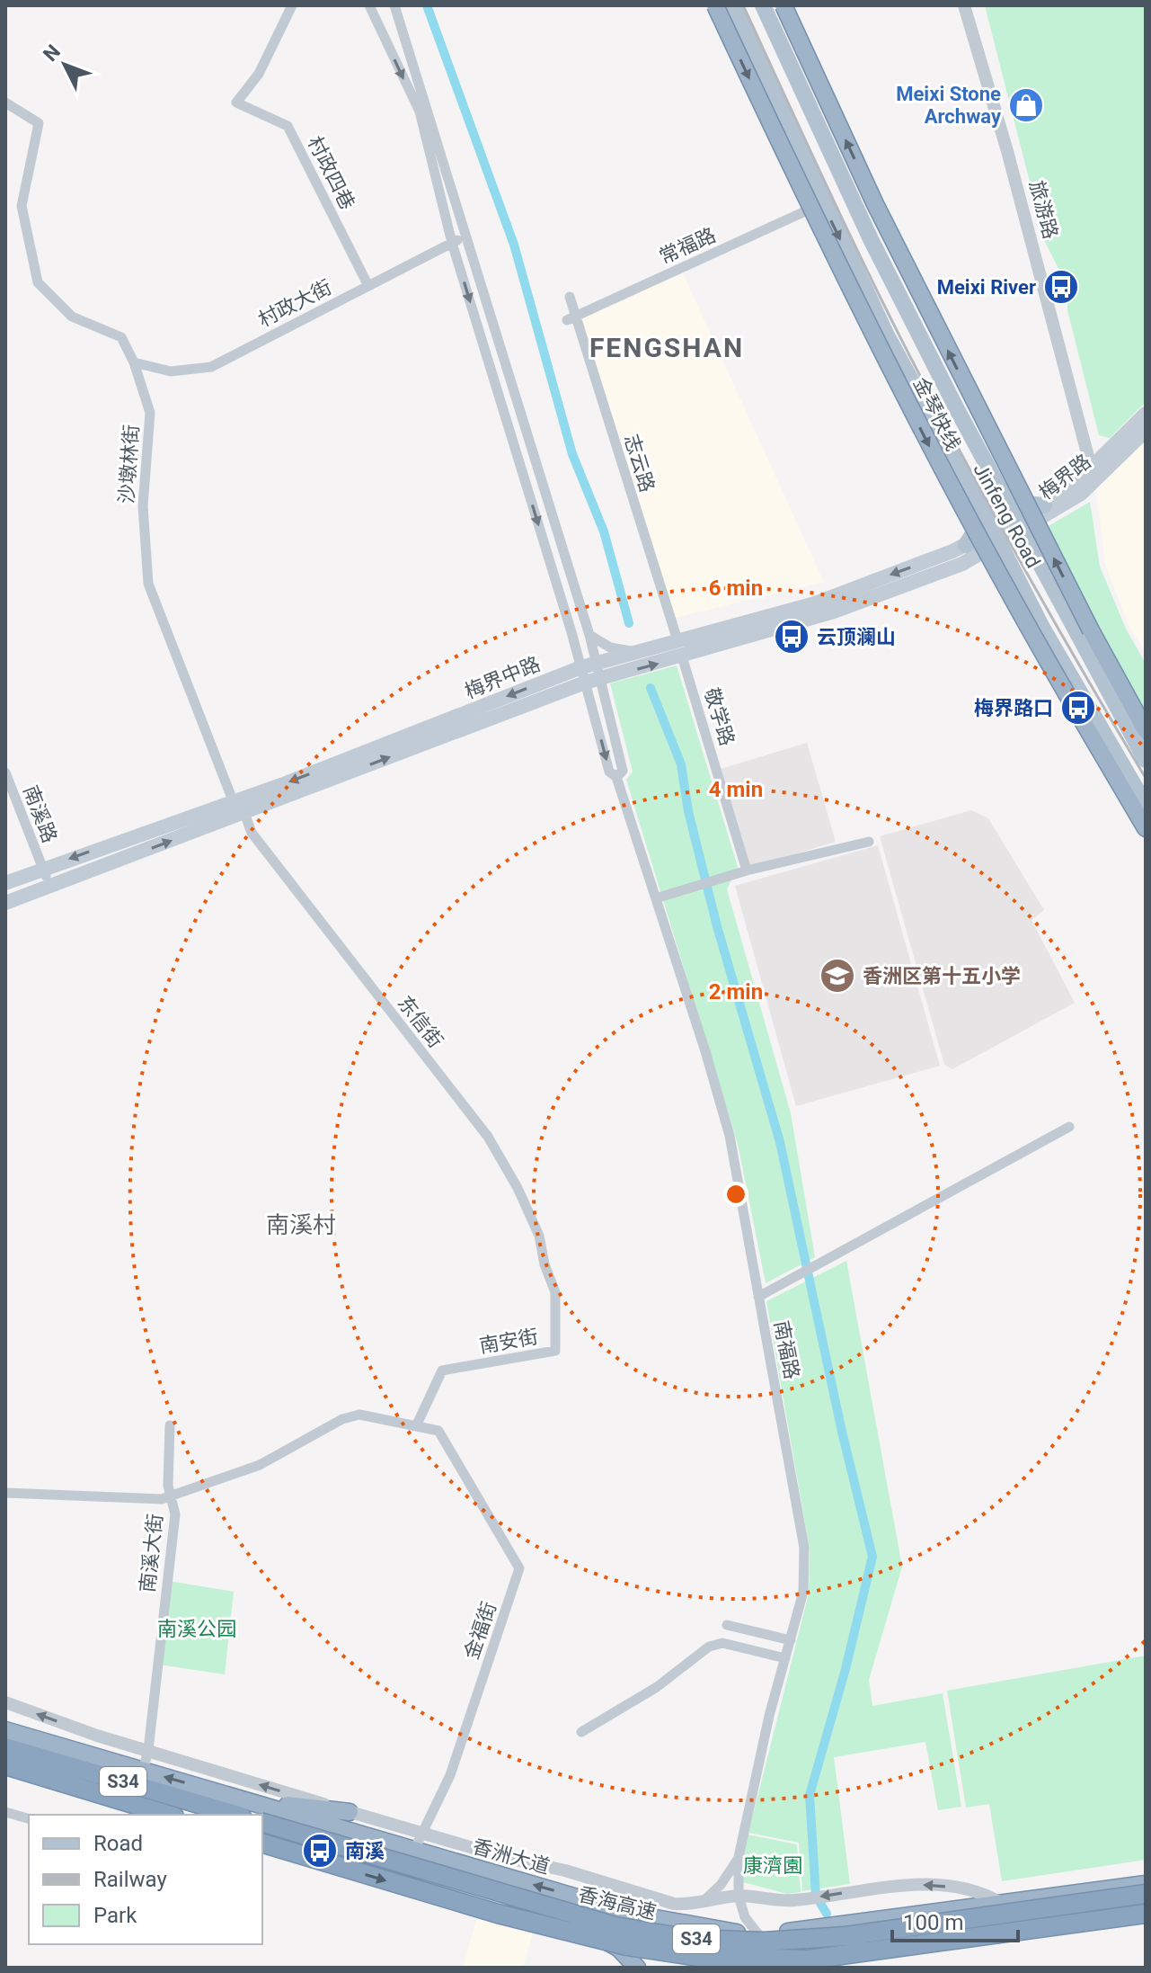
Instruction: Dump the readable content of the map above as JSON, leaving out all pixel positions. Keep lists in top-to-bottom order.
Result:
{
  "streets": {
    "highway": [
      "金琴快线",
      "S34",
      "香洲大道",
      "香海高速"
    ],
    "main road": ["梅界路", "Jinfeng Road", "梅界中路"],
    "street": [
      "村政四巷",
      "旅游路",
      "常福路",
      "村政大街",
      "志云路",
      "沙墩林街",
      "敬学路",
      "南溪路",
      "东信街",
      "南安街",
      "南福路",
      "南溪大街",
      "金福街"
    ]
  },
  "crossings": [
    ["村政四巷", "村政大街"],
    ["常福路", "志云路"],
    ["常福路", "Jinfeng Road"],
    ["村政大街", "沙墩林街"],
    ["志云路", "梅界中路"],
    ["沙墩林街", "梅界中路"],
    ["梅界路", "Jinfeng Road"],
    ["梅界路", "梅界中路"],
    ["Jinfeng Road", "梅界中路"],
    ["梅界中路", "敬学路"],
    ["梅界中路", "南溪路"],
    ["梅界中路", "东信街"],
    ["东信街", "南安街"],
    ["南安街", "金福街"],
    ["南福路", "香洲大道"],
    ["南溪大街", "香洲大道"],
    ["金福街", "香洲大道"],
    ["S34", "香洲大道"]
  ],
  "districts": ["FENGSHAN", "南溪村"],
  "parks": ["南溪公园", "康濟園"],
  "places": {
    "shop": ["Meixi Stone Archway"],
    "bus stop": [
      "Meixi River",
      "云顶澜山",
      "梅界路口",
      "南溪"
    ],
    "school or university": ["香洲区第十五小学"]
  },
  "legend": ["Road", "Railway", "Park"],
  "scale_bar": "100 m",
  "north": "top left",
  "rings": ["6 min", "4 min", "2 min"]
}
